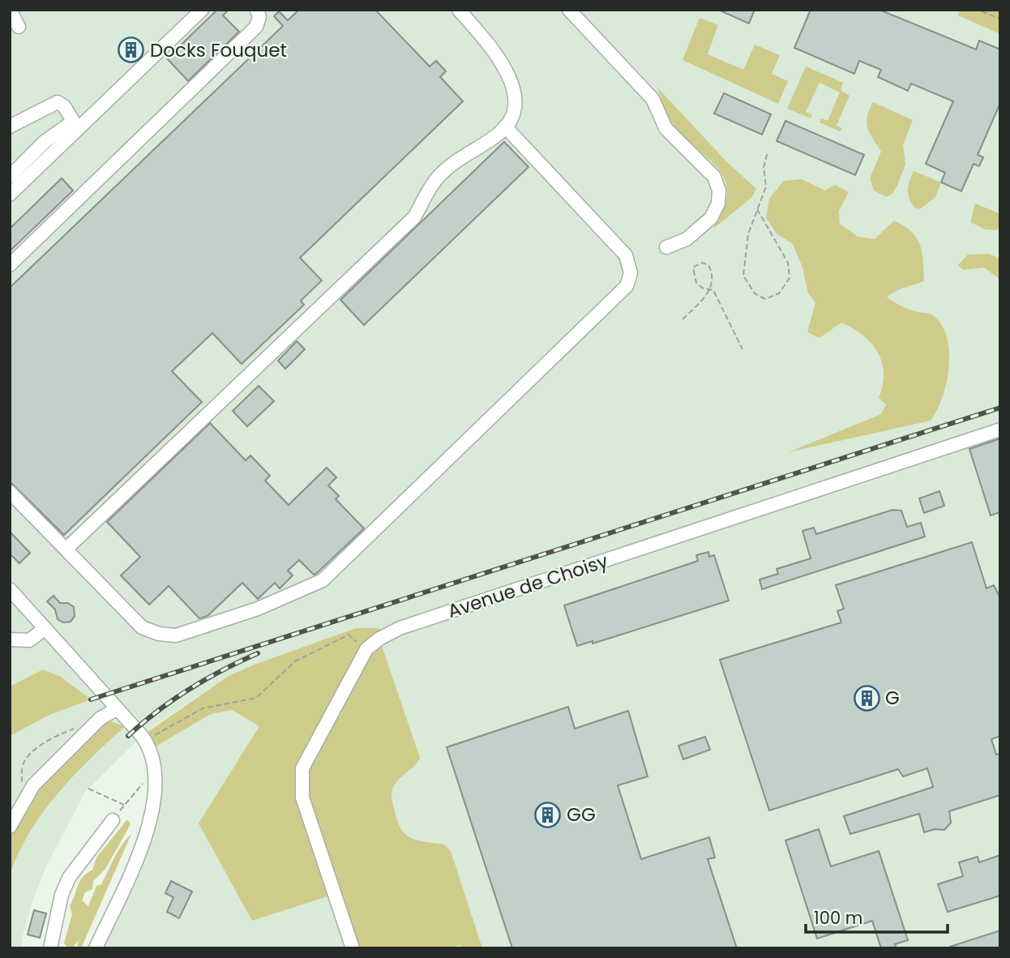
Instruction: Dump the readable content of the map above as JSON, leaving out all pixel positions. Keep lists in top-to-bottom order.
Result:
{
  "streets": {
    "street": ["Avenue de Choisy"]
  },
  "places": {
    "building": ["Docks Fouquet", "G", "GG"]
  },
  "scale_bar": "100 m"
}
